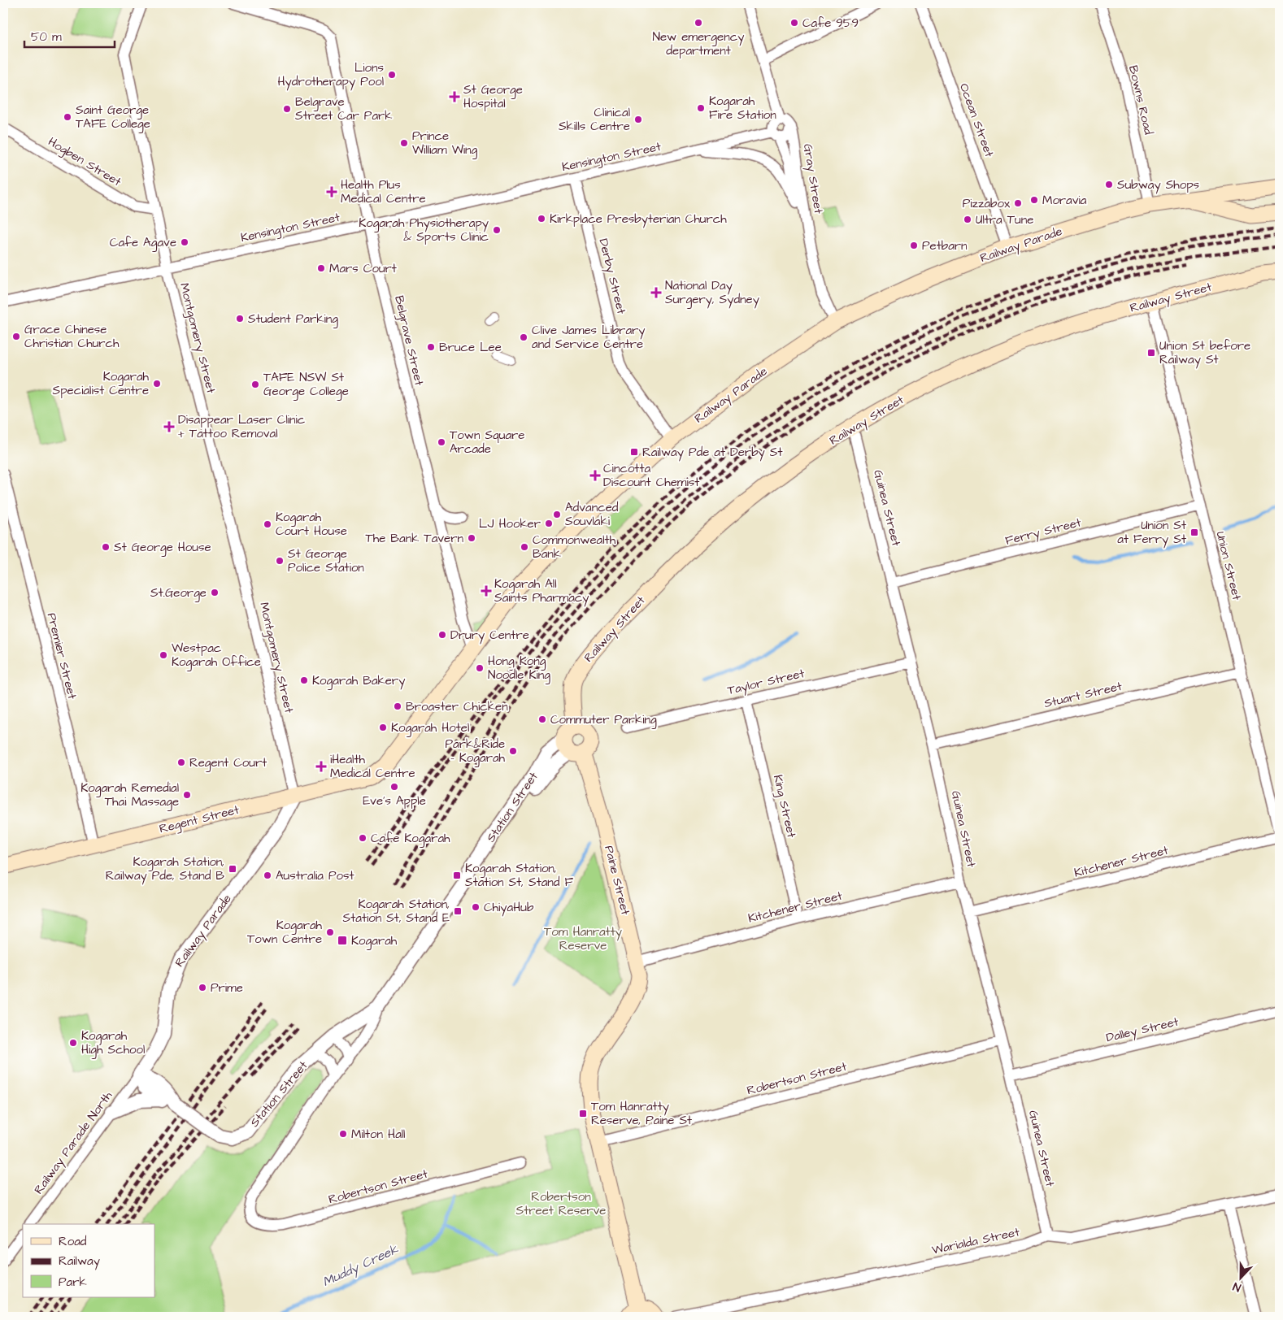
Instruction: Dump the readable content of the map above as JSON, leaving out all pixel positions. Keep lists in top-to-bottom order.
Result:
{
  "streets": {
    "main road": [
      "Railway Parade",
      "Railway Street",
      "Regent Street",
      "Paine Street"
    ],
    "street": [
      "Bowns Road",
      "Ocean Street",
      "Kensington Street",
      "Hogben Street",
      "Gray Street",
      "Derby Street",
      "Montgomery Street",
      "Belgrave Street",
      "Guinea Street",
      "Ferry Street",
      "Union Street",
      "Premier Street",
      "Taylor Street",
      "Stuart Street",
      "King Street",
      "Station Street",
      "Kitchener Street",
      "Dalley Street",
      "Robertson Street",
      "Railway Parade North",
      "Warialda Street"
    ]
  },
  "crossings": [
    ["Bowns Road", "Railway Parade"],
    ["Ocean Street", "Railway Parade"],
    ["Kensington Street", "Gray Street"],
    ["Kensington Street", "Derby Street"],
    ["Kensington Street", "Montgomery Street"],
    ["Kensington Street", "Belgrave Street"],
    ["Hogben Street", "Montgomery Street"],
    ["Gray Street", "Railway Parade"],
    ["Railway Parade", "Derby Street"],
    ["Railway Parade", "Montgomery Street"],
    ["Railway Parade", "Belgrave Street"],
    ["Railway Parade", "Station Street"],
    ["Railway Parade", "Regent Street"],
    ["Railway Parade", "Railway Parade North"],
    ["Railway Street", "Guinea Street"],
    ["Railway Street", "Union Street"],
    ["Railway Street", "Station Street"],
    ["Railway Street", "Paine Street"],
    ["Montgomery Street", "Regent Street"],
    ["Guinea Street", "Ferry Street"],
    ["Guinea Street", "Taylor Street"],
    ["Guinea Street", "Stuart Street"],
    ["Guinea Street", "Kitchener Street"],
    ["Guinea Street", "Dalley Street"],
    ["Guinea Street", "Robertson Street"],
    ["Guinea Street", "Warialda Street"],
    ["Ferry Street", "Union Street"],
    ["Union Street", "Stuart Street"],
    ["Union Street", "Kitchener Street"],
    ["Premier Street", "Regent Street"],
    ["Taylor Street", "King Street"],
    ["King Street", "Kitchener Street"],
    ["Station Street", "Paine Street"],
    ["Station Street", "Robertson Street"],
    ["Station Street", "Railway Parade North"],
    ["Kitchener Street", "Paine Street"],
    ["Paine Street", "Robertson Street"]
  ],
  "water": ["Muddy Creek"],
  "parks": ["Tom Hanratty Reserve", "Robertson Street Reserve"],
  "places": {
    "other": [
      "New emergency department",
      "Cafe 959",
      "Lions Hydrotherapy Pool",
      "Kogarah Fire Station",
      "Belgrave Street Car Park",
      "Saint George TAFE College",
      "Clinical Skills Centre",
      "Prince William Wing",
      "Subway Shops",
      "Moravia",
      "Pizzabox",
      "Kirkplace Presbyterian Church",
      "Ultra Tune",
      "Kogarah Physiotherapy & Sports Clinic",
      "Cafe Agave",
      "Petbarn",
      "Mars Court",
      "Student Parking",
      "Grace Chinese Christian Church",
      "Clive James Library and Service Centre",
      "Bruce Lee",
      "Kogarah Specialist Centre",
      "TAFE NSW St George College",
      "Town Square Arcade",
      "Advanced Souvlaki",
      "LJ Hooker",
      "Kogarah Court House",
      "The Bank Tavern",
      "St George House",
      "Commonwealth Bank",
      "St George Police Station",
      "St.George",
      "Drury Centre",
      "Westpac Kogarah Office",
      "Hong Kong Noodle King",
      "Kogarah Bakery",
      "Broaster Chicken",
      "Commuter Parking",
      "Kogarah Hotel",
      "Park&Ride - Kogarah",
      "Regent Court",
      "Eve's Apple",
      "Kogarah Remedial Thai Massage",
      "Cafe Kogarah",
      "Australia Post",
      "ChiyaHub",
      "Kogarah Town Centre",
      "Prime",
      "Kogarah High School",
      "Milton Hall"
    ],
    "health": [
      "St George Hospital",
      "Health Plus Medical Centre",
      "National Day Surgery, Sydney",
      "Disappear Laser Clinic + Tattoo Removal",
      "Cincotta Discount Chemist",
      "Kogarah All Saints Pharmacy",
      "iHealth Medical Centre"
    ],
    "transit": [
      "Union St before Railway St",
      "Railway Pde at Derby St",
      "Union St at Ferry St",
      "Kogarah Station, Railway Pde, Stand B",
      "Kogarah Station, Station St, Stand F",
      "Kogarah Station, Station St, Stand E",
      "Kogarah",
      "Tom Hanratty Reserve, Paine St"
    ]
  },
  "legend": ["Road", "Railway", "Park"],
  "scale_bar": "50 m",
  "north": "bottom"
}
